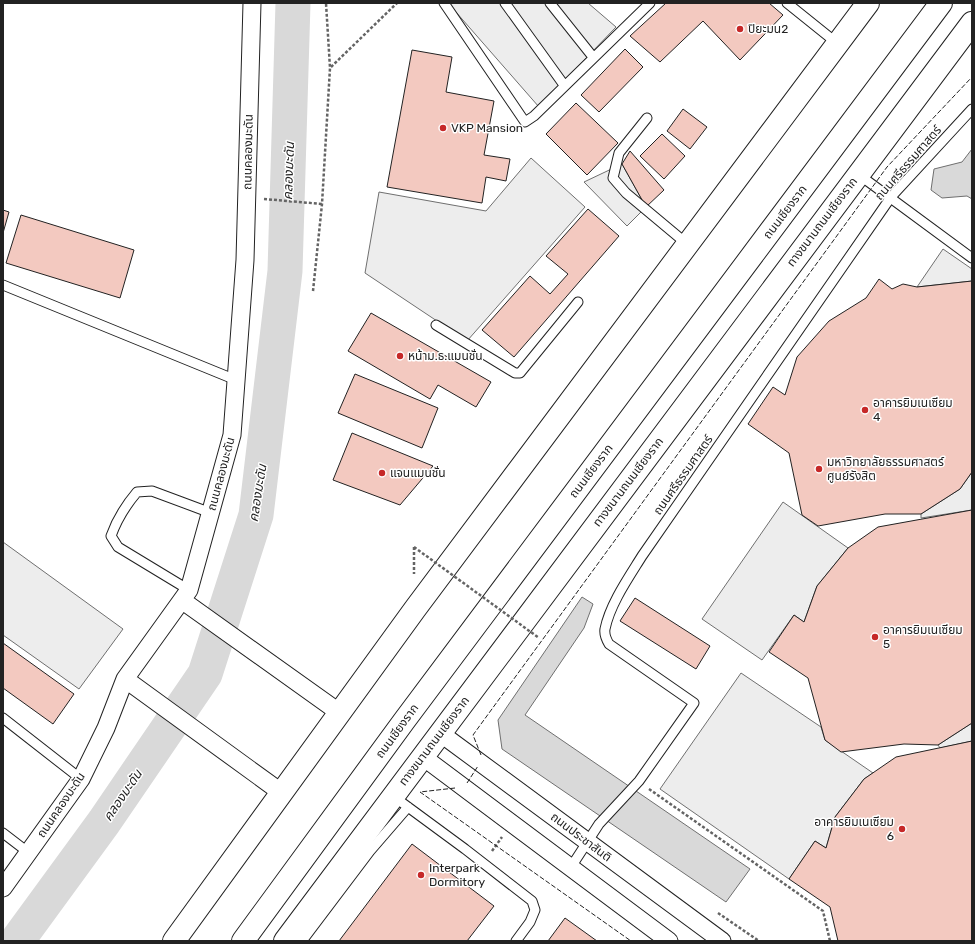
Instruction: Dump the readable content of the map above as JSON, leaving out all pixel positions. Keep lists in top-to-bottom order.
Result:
{
  "streets": {
    "main road": ["ถนนเชียงราก", "ทางขนานถนนเชียงราก"],
    "street": ["ถนนคลองมะดัน", "ถนนประชาสันติ"],
    "lane": ["ถนนศรีธรรมศาสตร์"]
  },
  "crossings": [
    ["ถนนศรีธรรมศาสตร์", "ถนนประชาสันติ"],
    ["ทางขนานถนนเชียงราก", "ถนนประชาสันติ"]
  ],
  "water": ["คลองมะดัน"],
  "places": [
    "ปิยะมน2",
    "VKP Mansion",
    "หน้าม.ธ.แมนชั่น",
    "อาคารยิมเนเซียม 4",
    "มหาวิทยาลัยธรรมศาสตร์ ศูนย์รังสิต",
    "แจนแมนชั่น",
    "อาคารยิมเนเซียม 5",
    "อาคารยิมเนเซียม 6",
    "Interpark Dormitory"
  ]
}
